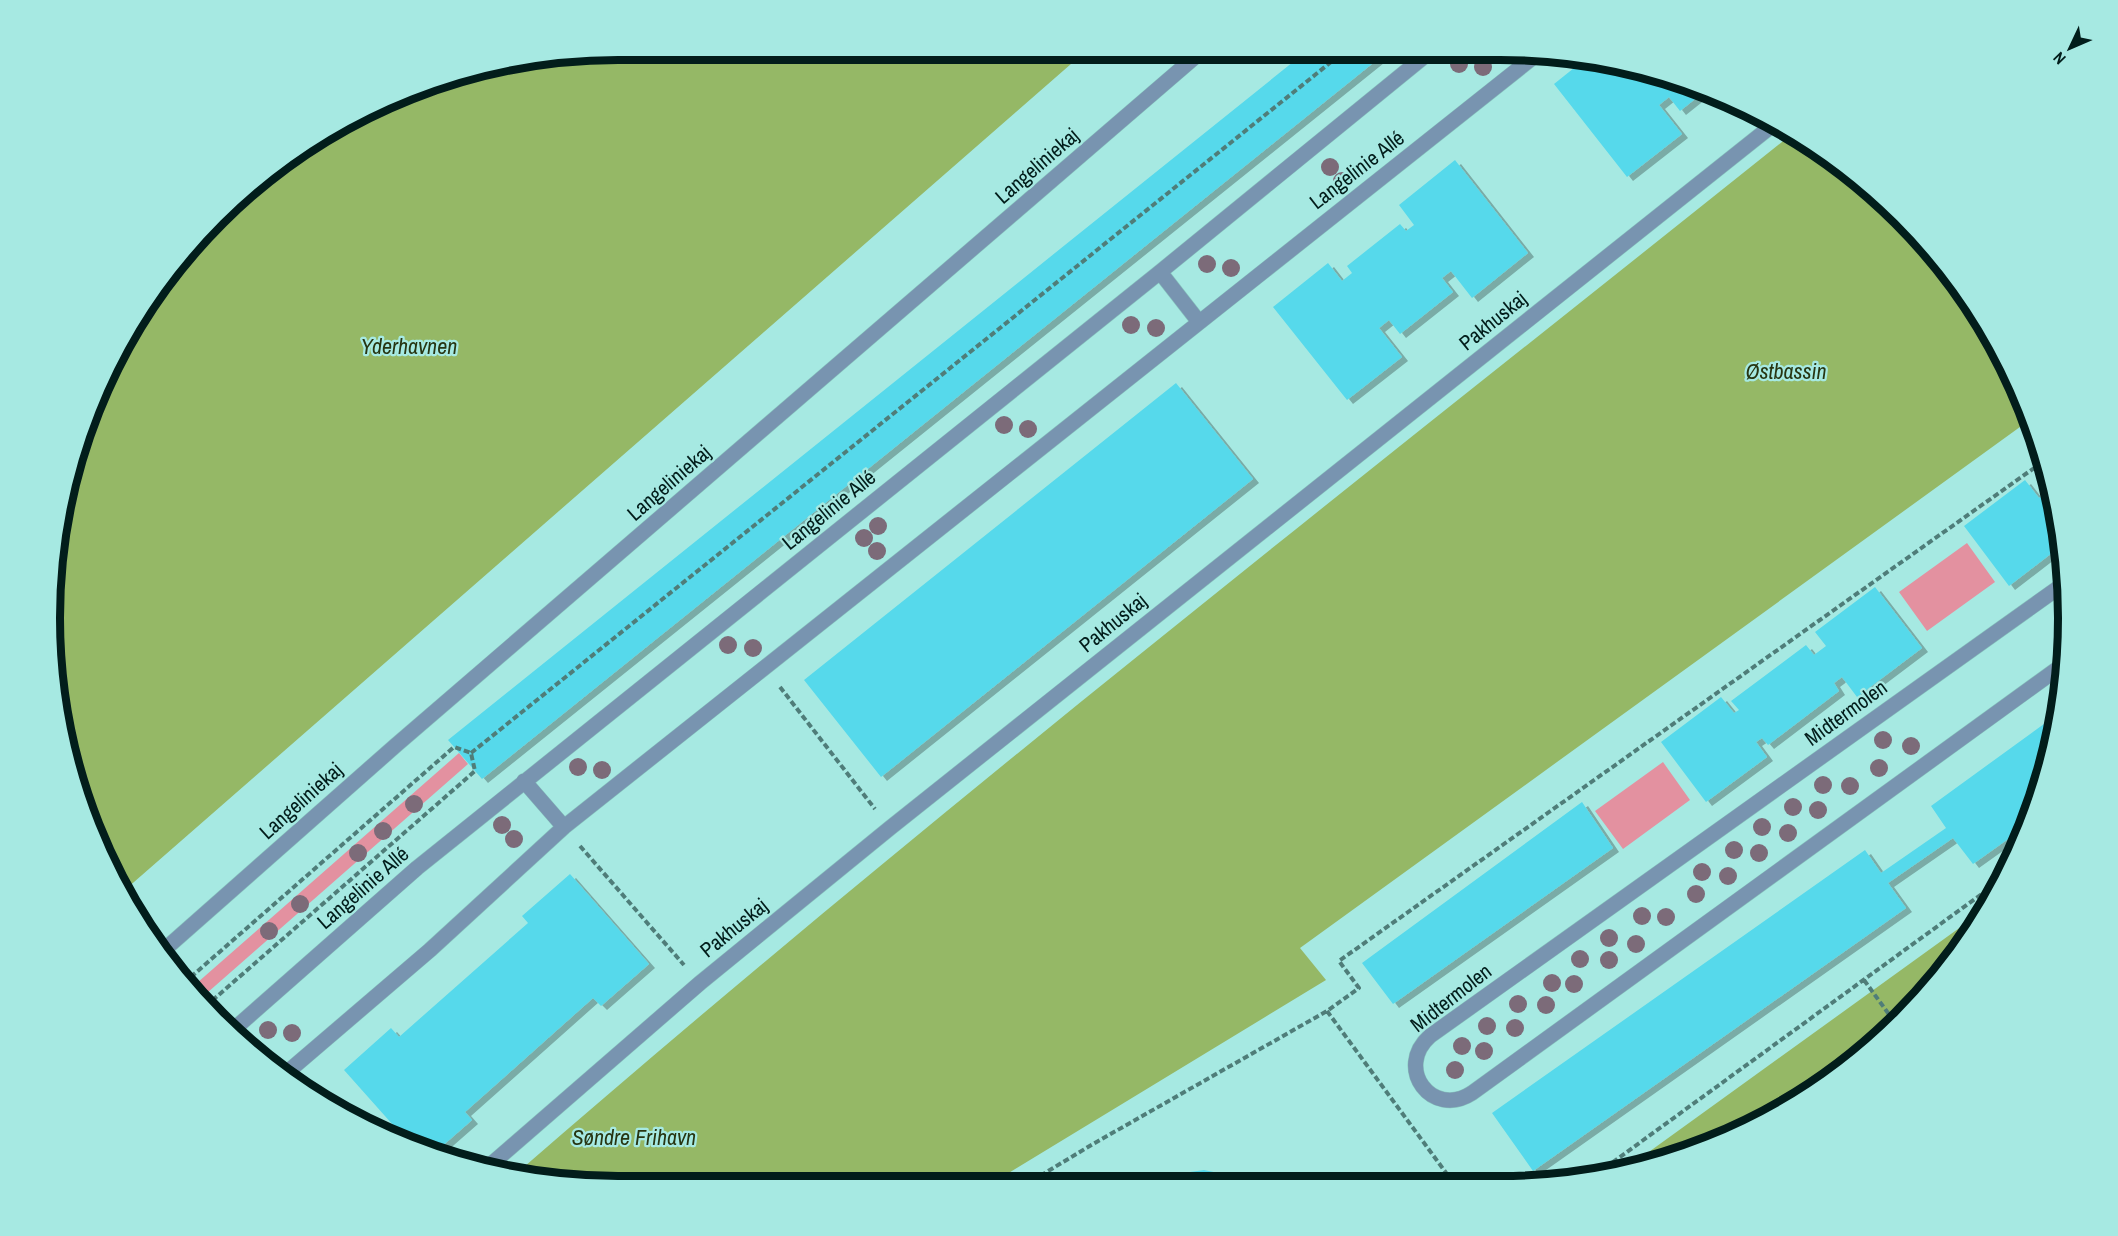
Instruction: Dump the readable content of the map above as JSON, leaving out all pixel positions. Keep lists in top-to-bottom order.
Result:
{
  "streets": {
    "street": [
      "Langeliniekaj",
      "Langelinie Allé",
      "Pakhuskaj",
      "Midtermolen"
    ]
  },
  "water": ["Yderhavnen", "Østbassin", "Søndre Frihavn"],
  "north": "bottom left"
}
